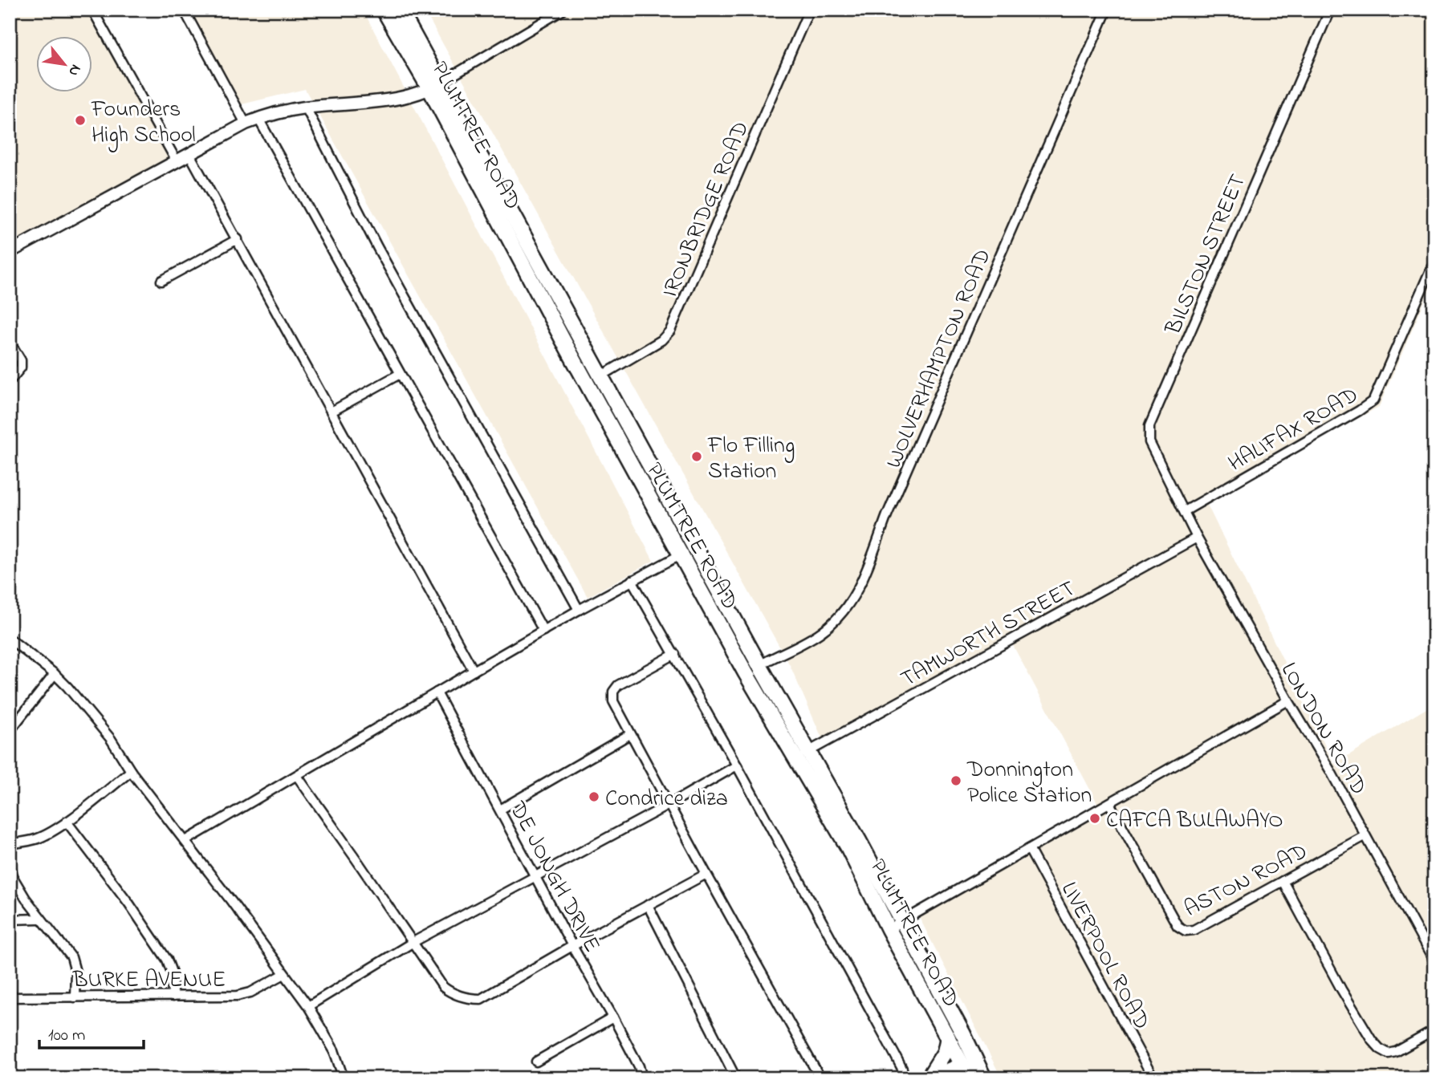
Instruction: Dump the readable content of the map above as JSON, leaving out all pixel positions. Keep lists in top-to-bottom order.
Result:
{
  "streets": {
    "highway": ["PLUMTREE ROAD"],
    "street": [
      "IRONBRIDGE ROAD",
      "BILSTON STREET",
      "WOLVERHAMPTON ROAD",
      "HALIFAX ROAD",
      "TAMWORTH STREET",
      "LONDON ROAD",
      "DE JONGH DRIVE",
      "ASTON ROAD",
      "LIVERPOOL ROAD",
      "BURKE AVENUE"
    ]
  },
  "crossings": [
    ["PLUMTREE ROAD", "IRONBRIDGE ROAD"],
    ["PLUMTREE ROAD", "WOLVERHAMPTON ROAD"],
    ["PLUMTREE ROAD", "TAMWORTH STREET"],
    ["BILSTON STREET", "HALIFAX ROAD"],
    ["BILSTON STREET", "LONDON ROAD"],
    ["HALIFAX ROAD", "LONDON ROAD"],
    ["TAMWORTH STREET", "LONDON ROAD"],
    ["LONDON ROAD", "ASTON ROAD"]
  ],
  "places": [
    "Founders High School",
    "Flo Filling Station",
    "Donnington Police Station",
    "Condrice diza",
    "CAFCA BULAWAYO"
  ],
  "scale_bar": "100 m",
  "north": "bottom right"
}
